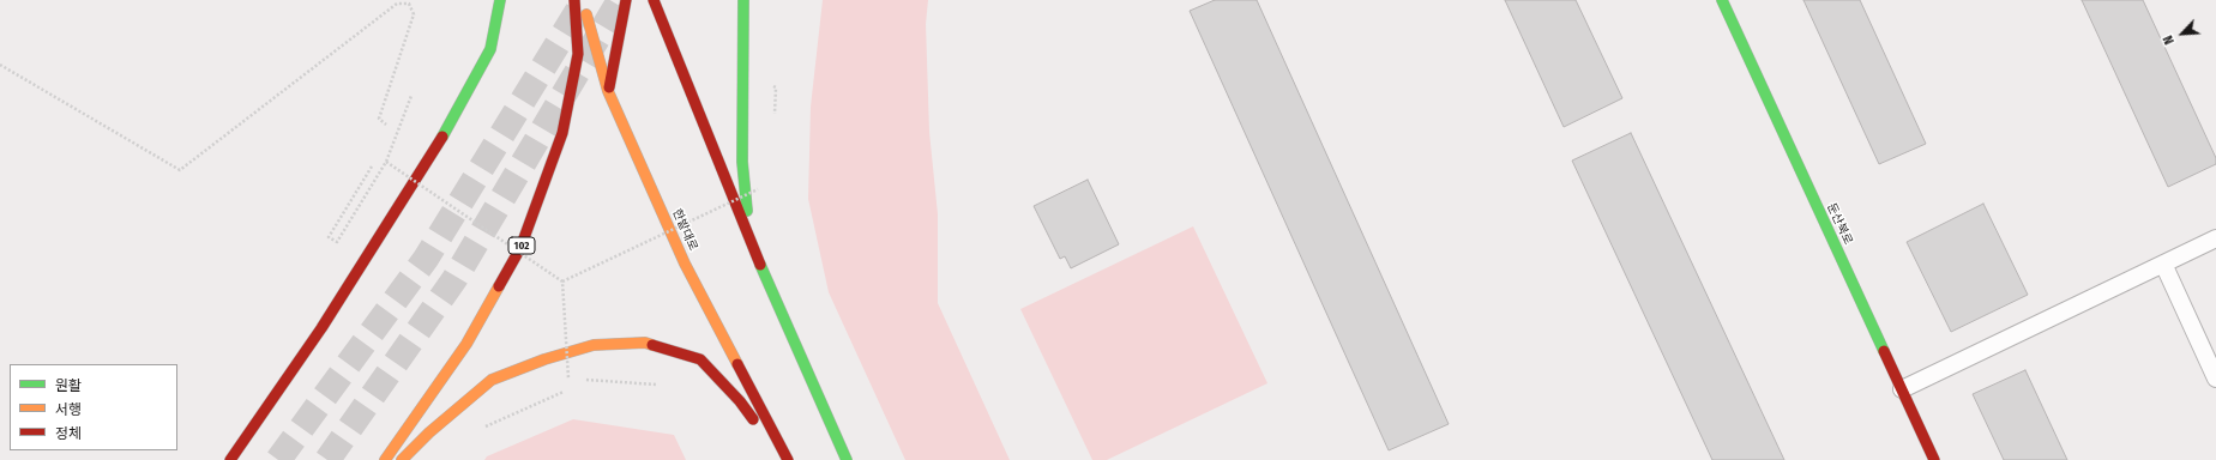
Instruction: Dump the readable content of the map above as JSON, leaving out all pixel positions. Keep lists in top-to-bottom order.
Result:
{
  "streets": {
    "main road": ["둔산북로", "한밭대로", "102"]
  },
  "legend": ["원활", "서행", "정체"],
  "north": "bottom left"
}
